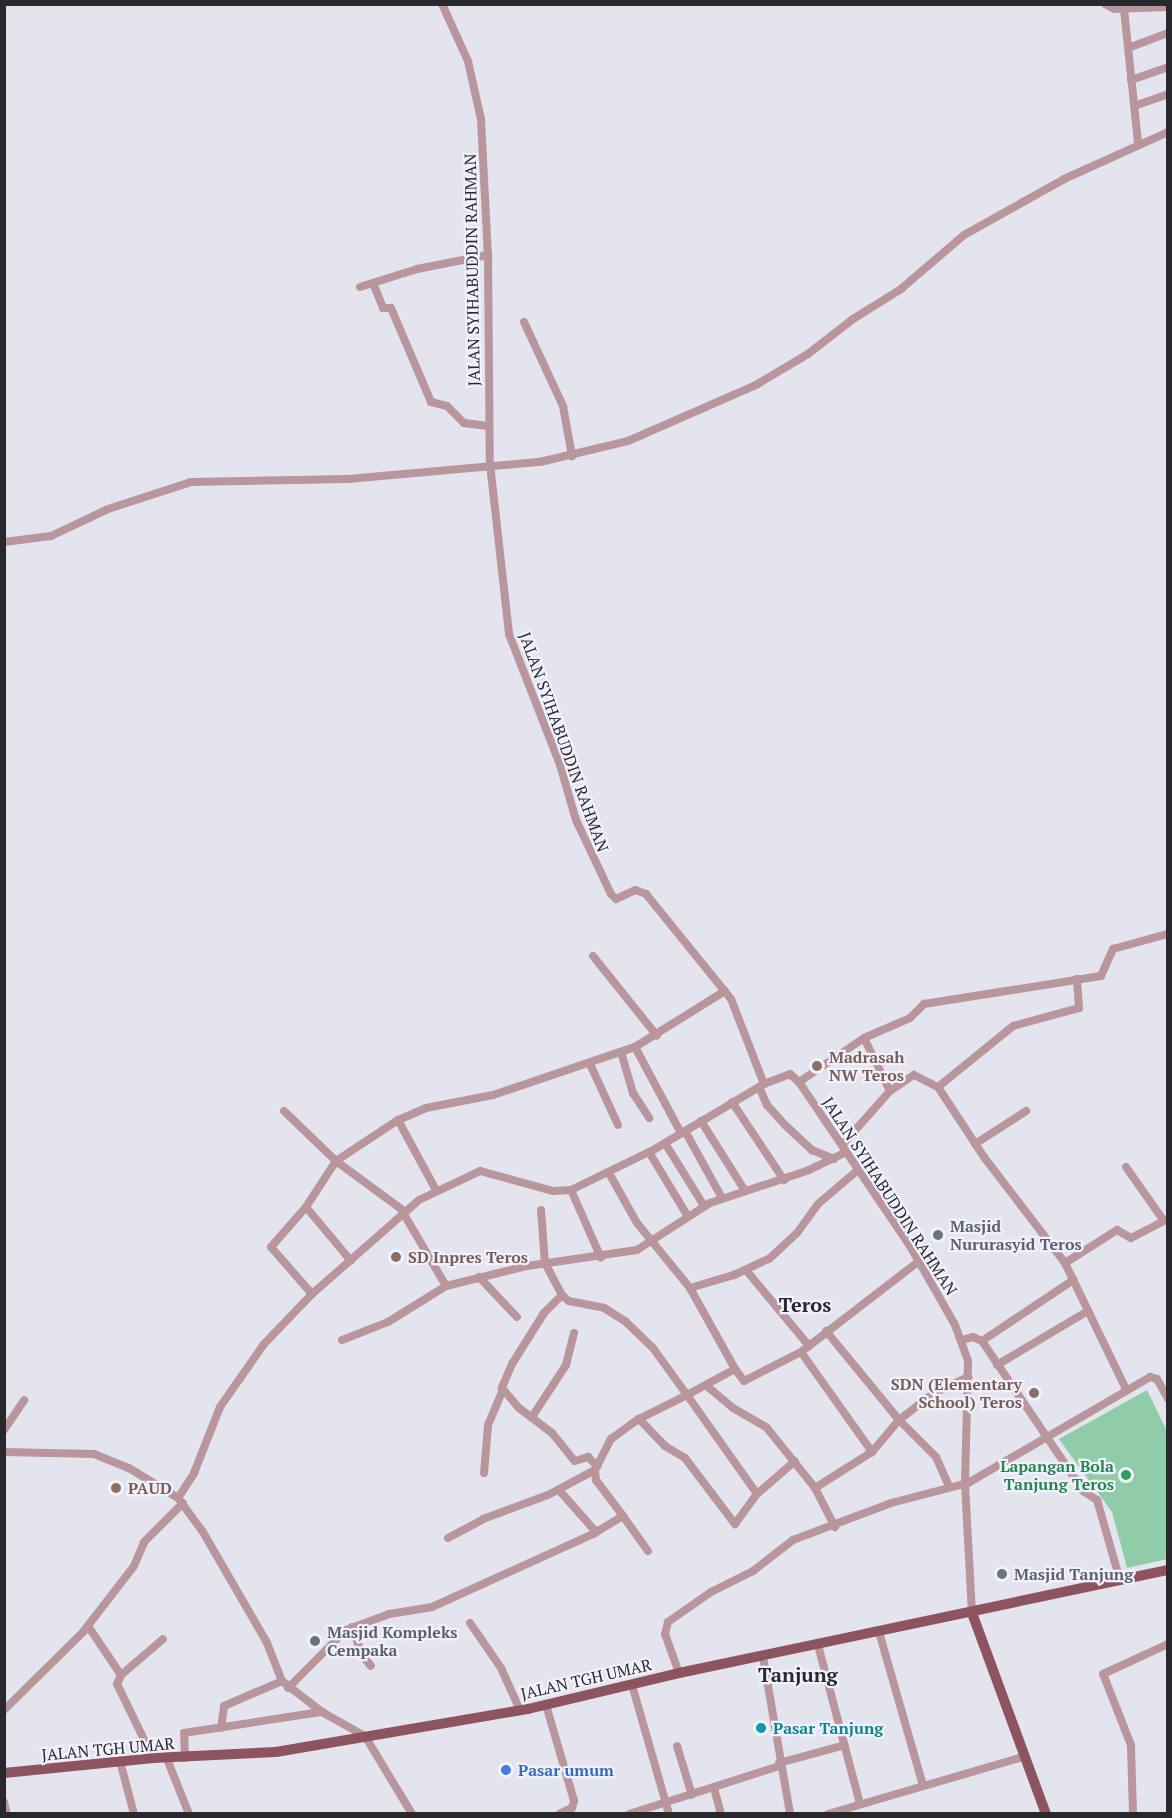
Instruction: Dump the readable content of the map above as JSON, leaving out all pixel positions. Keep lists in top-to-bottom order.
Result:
{
  "streets": {
    "main road": ["JALAN TGH UMAR"],
    "street": ["JALAN SYIHABUDDIN RAHMAN"]
  },
  "crossings": [
    ["JALAN SYIHABUDDIN RAHMAN", "JALAN TGH UMAR"]
  ],
  "districts": ["Teros", "Tanjung"],
  "places": [
    "Madrasah NW Teros",
    "Masjid Nururasyid Teros",
    "SD Inpres Teros",
    "SDN (Elementary School) Teros",
    "Lapangan Bola Tanjung Teros",
    "PAUD",
    "Masjid Tanjung",
    "Masjid Kompleks Cempaka",
    "Pasar Tanjung",
    "Pasar umum"
  ]
}
